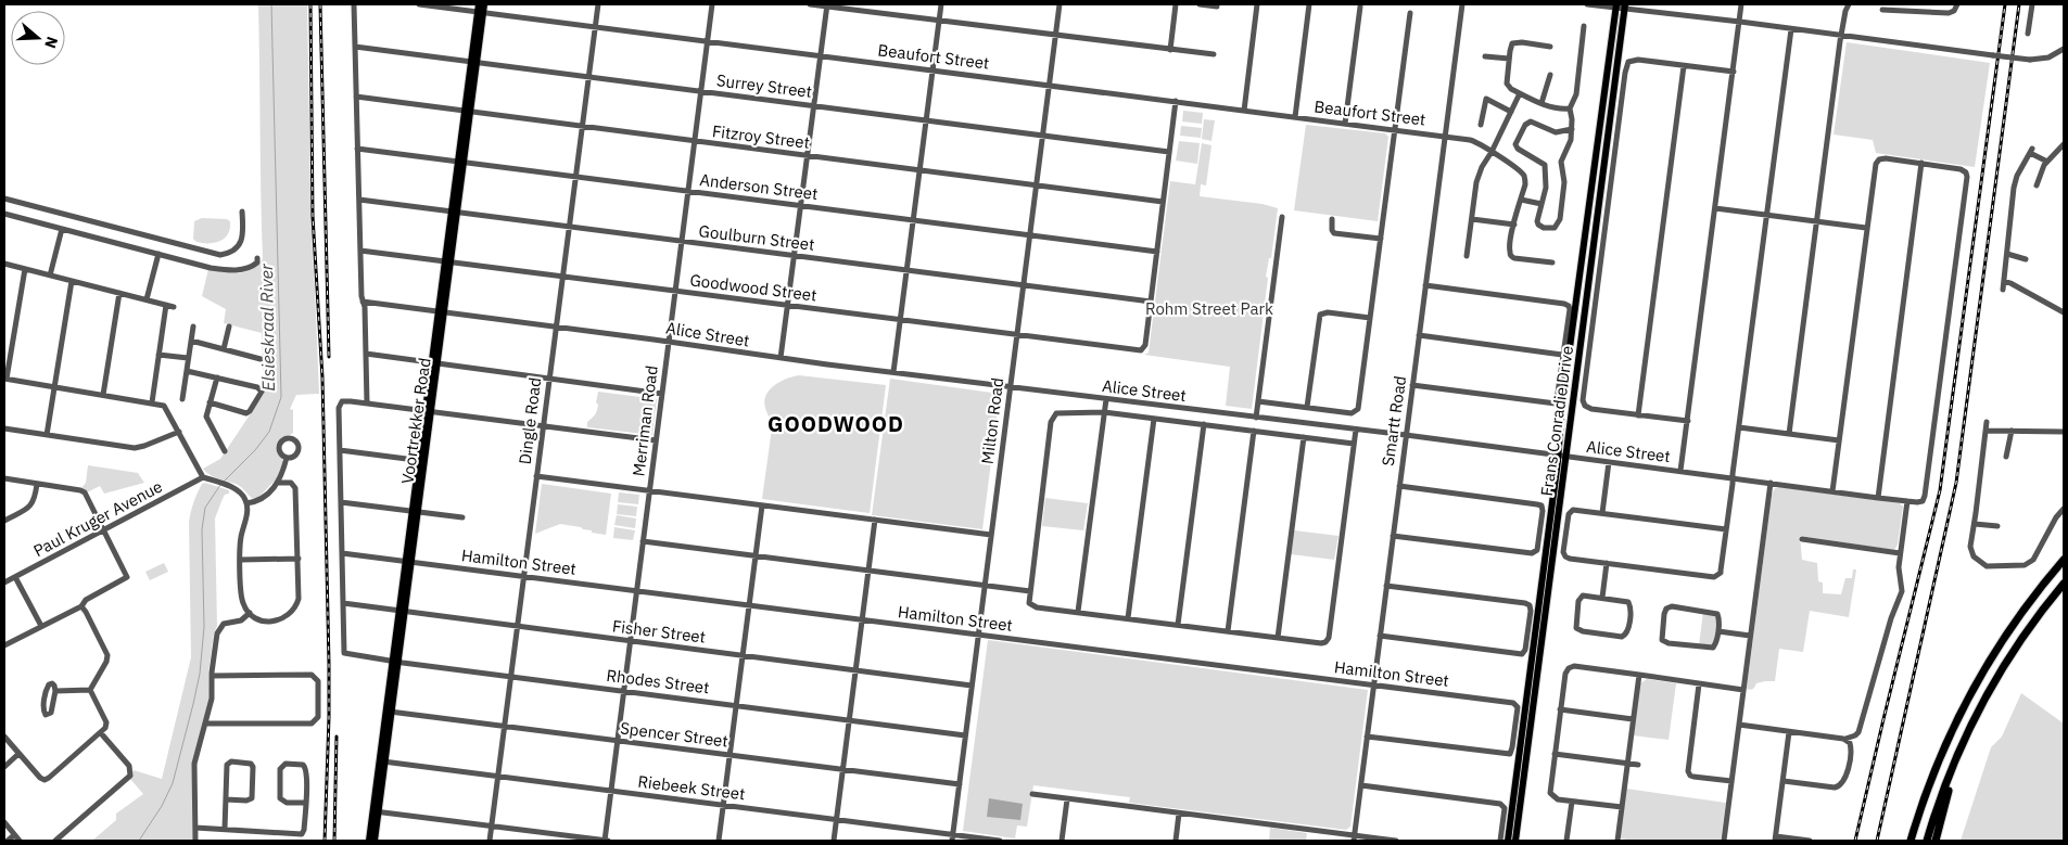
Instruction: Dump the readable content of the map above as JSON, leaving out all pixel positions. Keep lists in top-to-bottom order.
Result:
{
  "streets": {
    "main road": ["Voortrekker Road", "Frans Conradie Drive"],
    "street": [
      "Beaufort Street",
      "Surrey Street",
      "Fitzroy Street",
      "Anderson Street",
      "Goulburn Street",
      "Goodwood Street",
      "Alice Street",
      "Dingle Road",
      "Merriman Road",
      "Milton Road",
      "Smartt Road",
      "Paul Kruger Avenue",
      "Hamilton Street",
      "Fisher Street",
      "Rhodes Street",
      "Spencer Street",
      "Riebeek Street"
    ]
  },
  "crossings": [
    ["Beaufort Street", "Voortrekker Road"],
    ["Beaufort Street", "Dingle Road"],
    ["Beaufort Street", "Merriman Road"],
    ["Beaufort Street", "Milton Road"],
    ["Beaufort Street", "Smartt Road"],
    ["Surrey Street", "Voortrekker Road"],
    ["Surrey Street", "Dingle Road"],
    ["Surrey Street", "Merriman Road"],
    ["Surrey Street", "Milton Road"],
    ["Fitzroy Street", "Voortrekker Road"],
    ["Fitzroy Street", "Dingle Road"],
    ["Fitzroy Street", "Merriman Road"],
    ["Fitzroy Street", "Milton Road"],
    ["Anderson Street", "Voortrekker Road"],
    ["Anderson Street", "Dingle Road"],
    ["Anderson Street", "Merriman Road"],
    ["Anderson Street", "Milton Road"],
    ["Goulburn Street", "Goodwood Street"],
    ["Goulburn Street", "Voortrekker Road"],
    ["Goulburn Street", "Dingle Road"],
    ["Goulburn Street", "Merriman Road"],
    ["Goulburn Street", "Milton Road"],
    ["Goodwood Street", "Voortrekker Road"],
    ["Goodwood Street", "Dingle Road"],
    ["Goodwood Street", "Merriman Road"],
    ["Goodwood Street", "Milton Road"],
    ["Alice Street", "Voortrekker Road"],
    ["Alice Street", "Dingle Road"],
    ["Alice Street", "Merriman Road"],
    ["Alice Street", "Milton Road"],
    ["Alice Street", "Smartt Road"],
    ["Alice Street", "Frans Conradie Drive"],
    ["Voortrekker Road", "Hamilton Street"],
    ["Voortrekker Road", "Fisher Street"],
    ["Voortrekker Road", "Rhodes Street"],
    ["Voortrekker Road", "Spencer Street"],
    ["Voortrekker Road", "Riebeek Street"],
    ["Dingle Road", "Hamilton Street"],
    ["Dingle Road", "Fisher Street"],
    ["Dingle Road", "Rhodes Street"],
    ["Dingle Road", "Spencer Street"],
    ["Dingle Road", "Riebeek Street"],
    ["Merriman Road", "Hamilton Street"],
    ["Merriman Road", "Fisher Street"],
    ["Merriman Road", "Rhodes Street"],
    ["Merriman Road", "Spencer Street"],
    ["Merriman Road", "Riebeek Street"],
    ["Milton Road", "Hamilton Street"],
    ["Milton Road", "Fisher Street"],
    ["Milton Road", "Rhodes Street"],
    ["Milton Road", "Spencer Street"],
    ["Milton Road", "Riebeek Street"],
    ["Smartt Road", "Hamilton Street"],
    ["Fisher Street", "Rhodes Street"]
  ],
  "districts": ["GOODWOOD"],
  "water": ["Elsieskraal River"],
  "parks": ["Rohm Street Park"],
  "north": "right"
}
